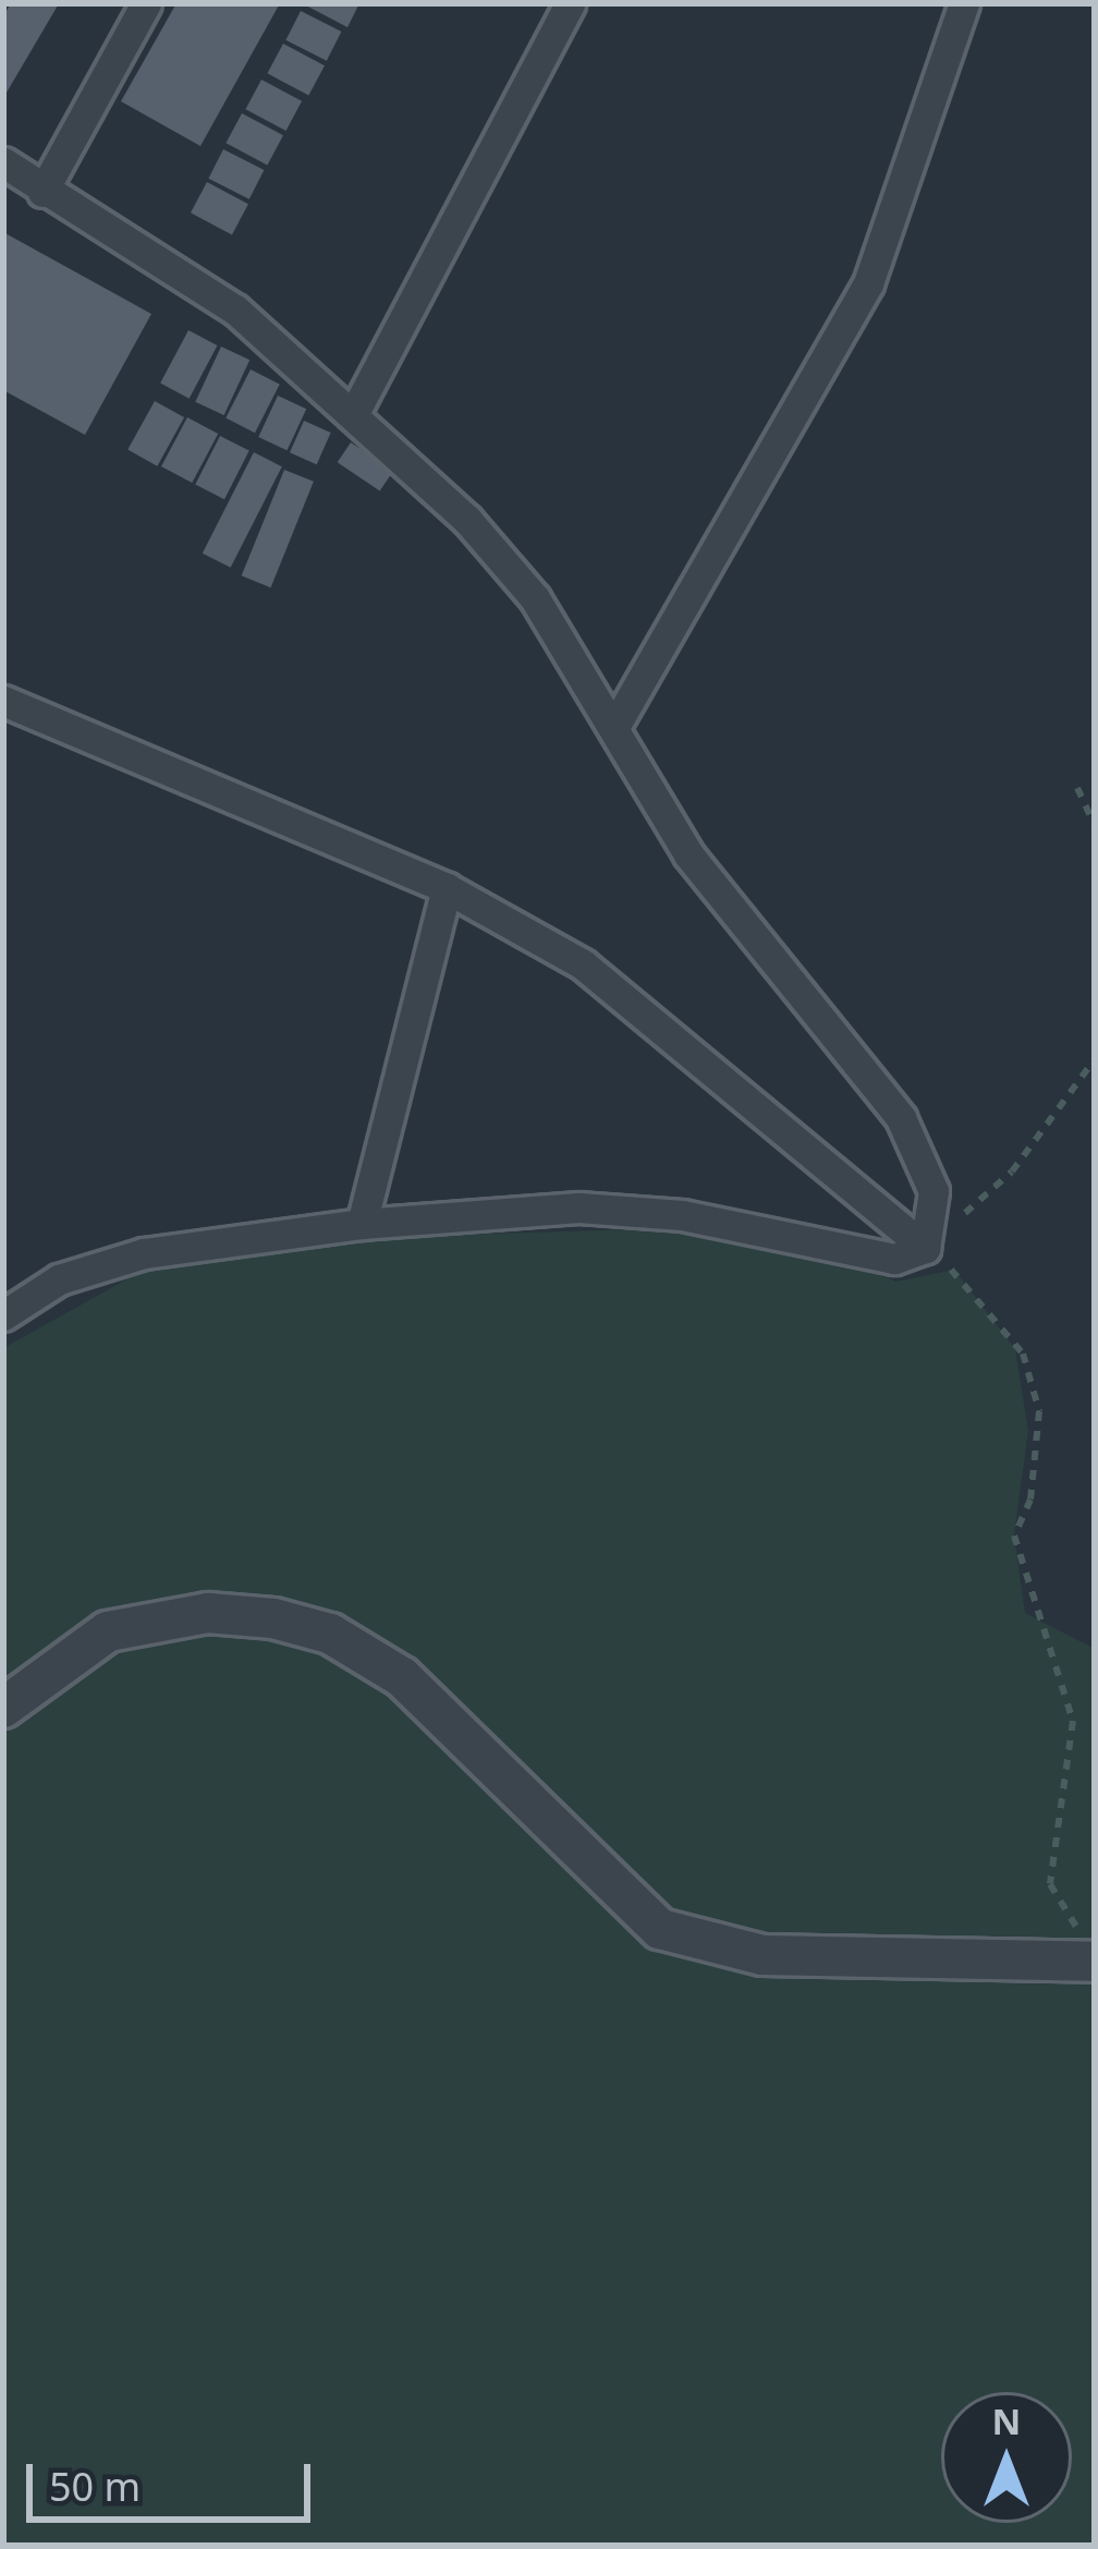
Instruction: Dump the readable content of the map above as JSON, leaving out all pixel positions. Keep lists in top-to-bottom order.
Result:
{
  "scale_bar": "50 m",
  "north": "top"
}
